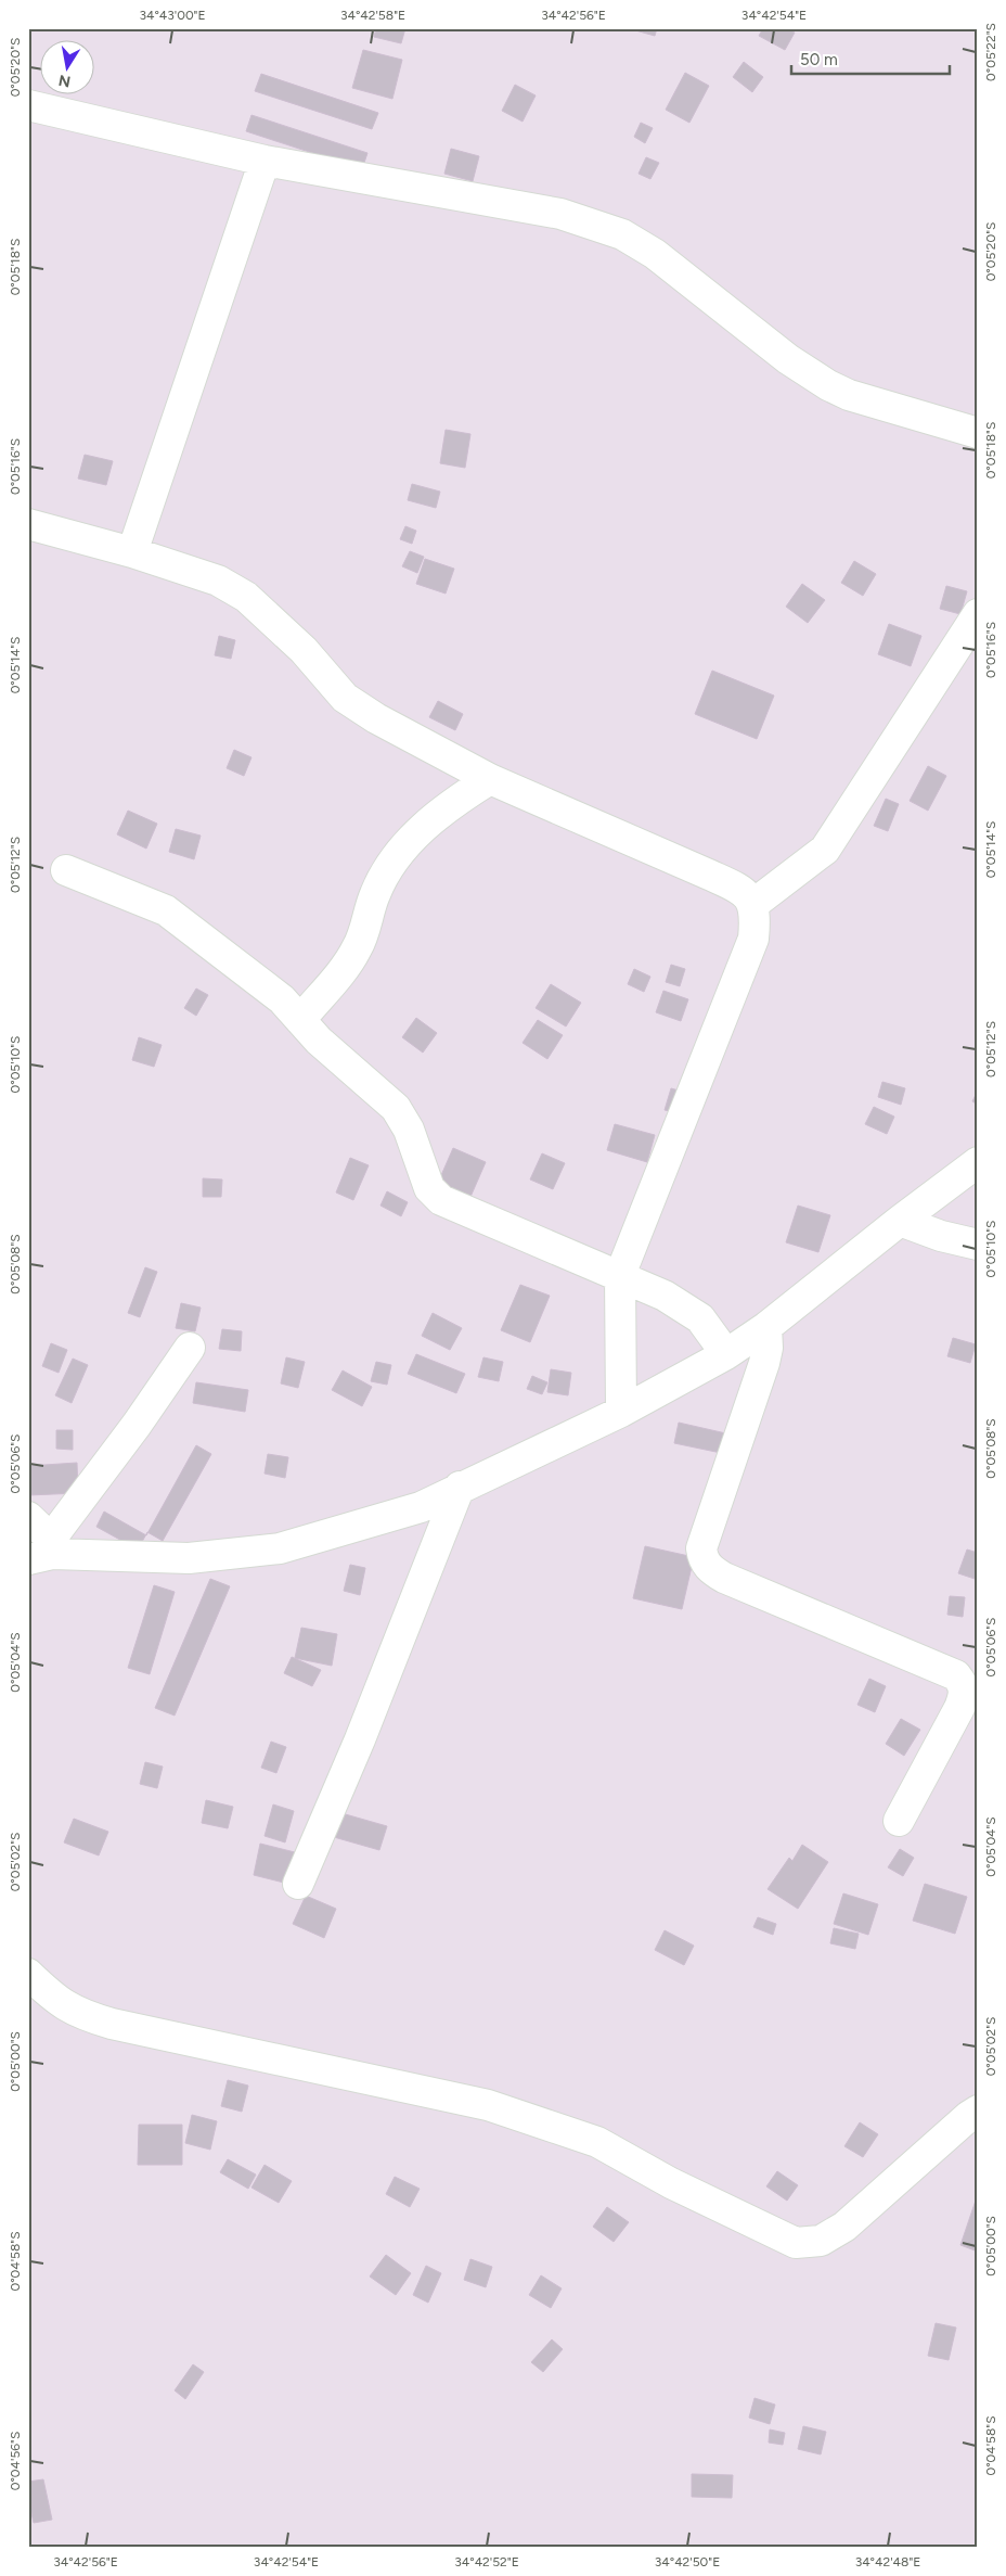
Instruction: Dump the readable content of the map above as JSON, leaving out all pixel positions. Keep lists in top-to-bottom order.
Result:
{
  "scale_bar": "50 m",
  "north": "bottom",
  "coordinates": [
    "34°43'00\"E",
    "34°42'58\"E",
    "34°42'56\"E",
    "34°42'54\"E",
    "0°05'22\"S",
    "0°05'20\"S",
    "0°05'18\"S",
    "0°05'16\"S",
    "0°05'14\"S",
    "0°05'12\"S",
    "0°05'10\"S",
    "0°05'08\"S",
    "0°05'06\"S",
    "0°05'04\"S",
    "0°05'02\"S",
    "0°05'00\"S",
    "0°04'58\"S",
    "0°04'56\"S",
    "34°42'52\"E",
    "34°42'50\"E",
    "34°42'48\"E"
  ]
}
